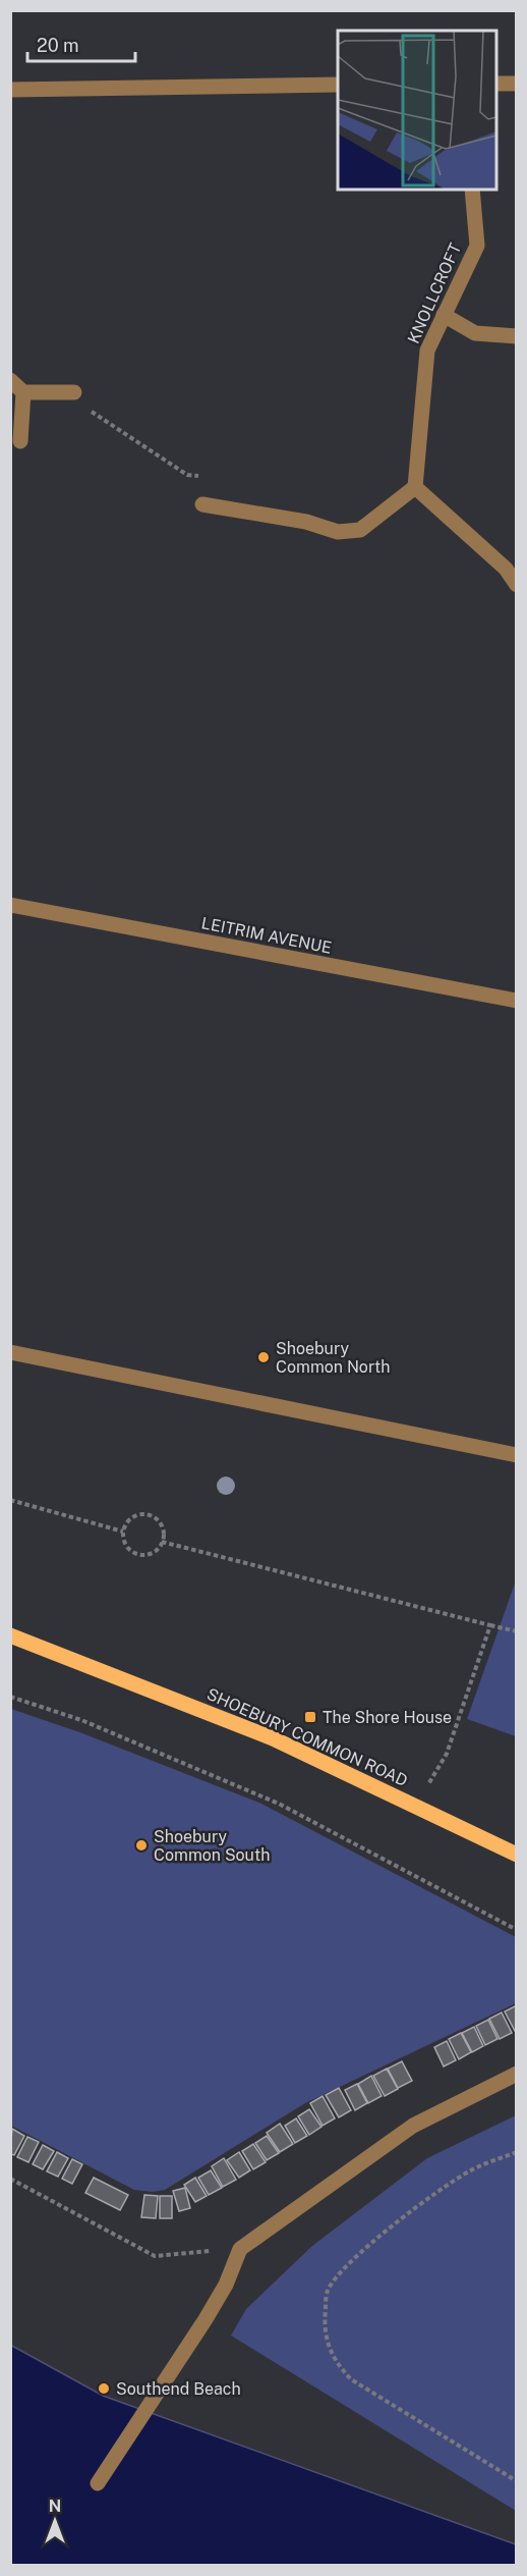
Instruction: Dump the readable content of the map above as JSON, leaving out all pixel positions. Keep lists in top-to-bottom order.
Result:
{
  "streets": {
    "main road": ["SHOEBURY COMMON ROAD"],
    "street": ["KNOLLCROFT", "LEITRIM AVENUE"]
  },
  "places": {
    "other": ["Shoebury Common North", "Shoebury Common South", "Southend Beach"],
    "transit": ["The Shore House"]
  },
  "scale_bar": "20 m",
  "north": "top"
}
